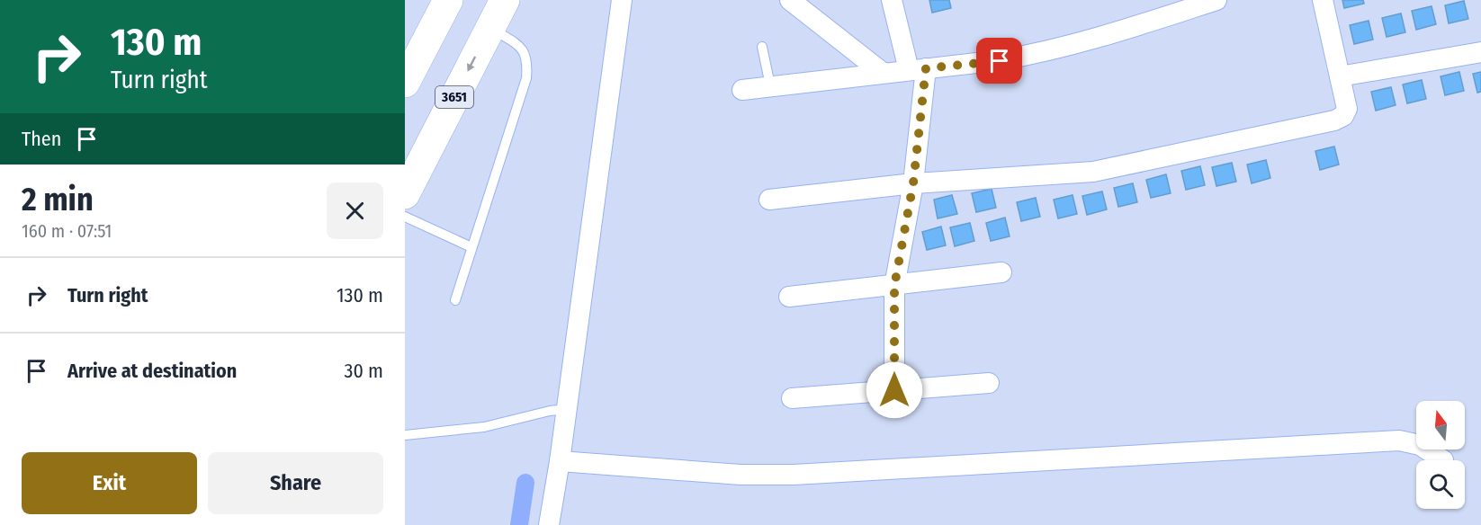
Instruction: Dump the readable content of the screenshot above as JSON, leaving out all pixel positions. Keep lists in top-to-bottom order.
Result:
{
  "streets": {
    "main road": ["3651"]
  },
  "north": "top",
  "page": {
    "turn": ["130 m", "Turn right"],
    "then": "Then",
    "heading": ["2 min", "160 m · 07:51"],
    "list": [
      {
        "name": "Turn right",
        "value": "130 m"
      },
      {
        "name": "Arrive at destination",
        "value": "30 m"
      }
    ],
    "buttons": ["Exit", "Share"]
  }
}
